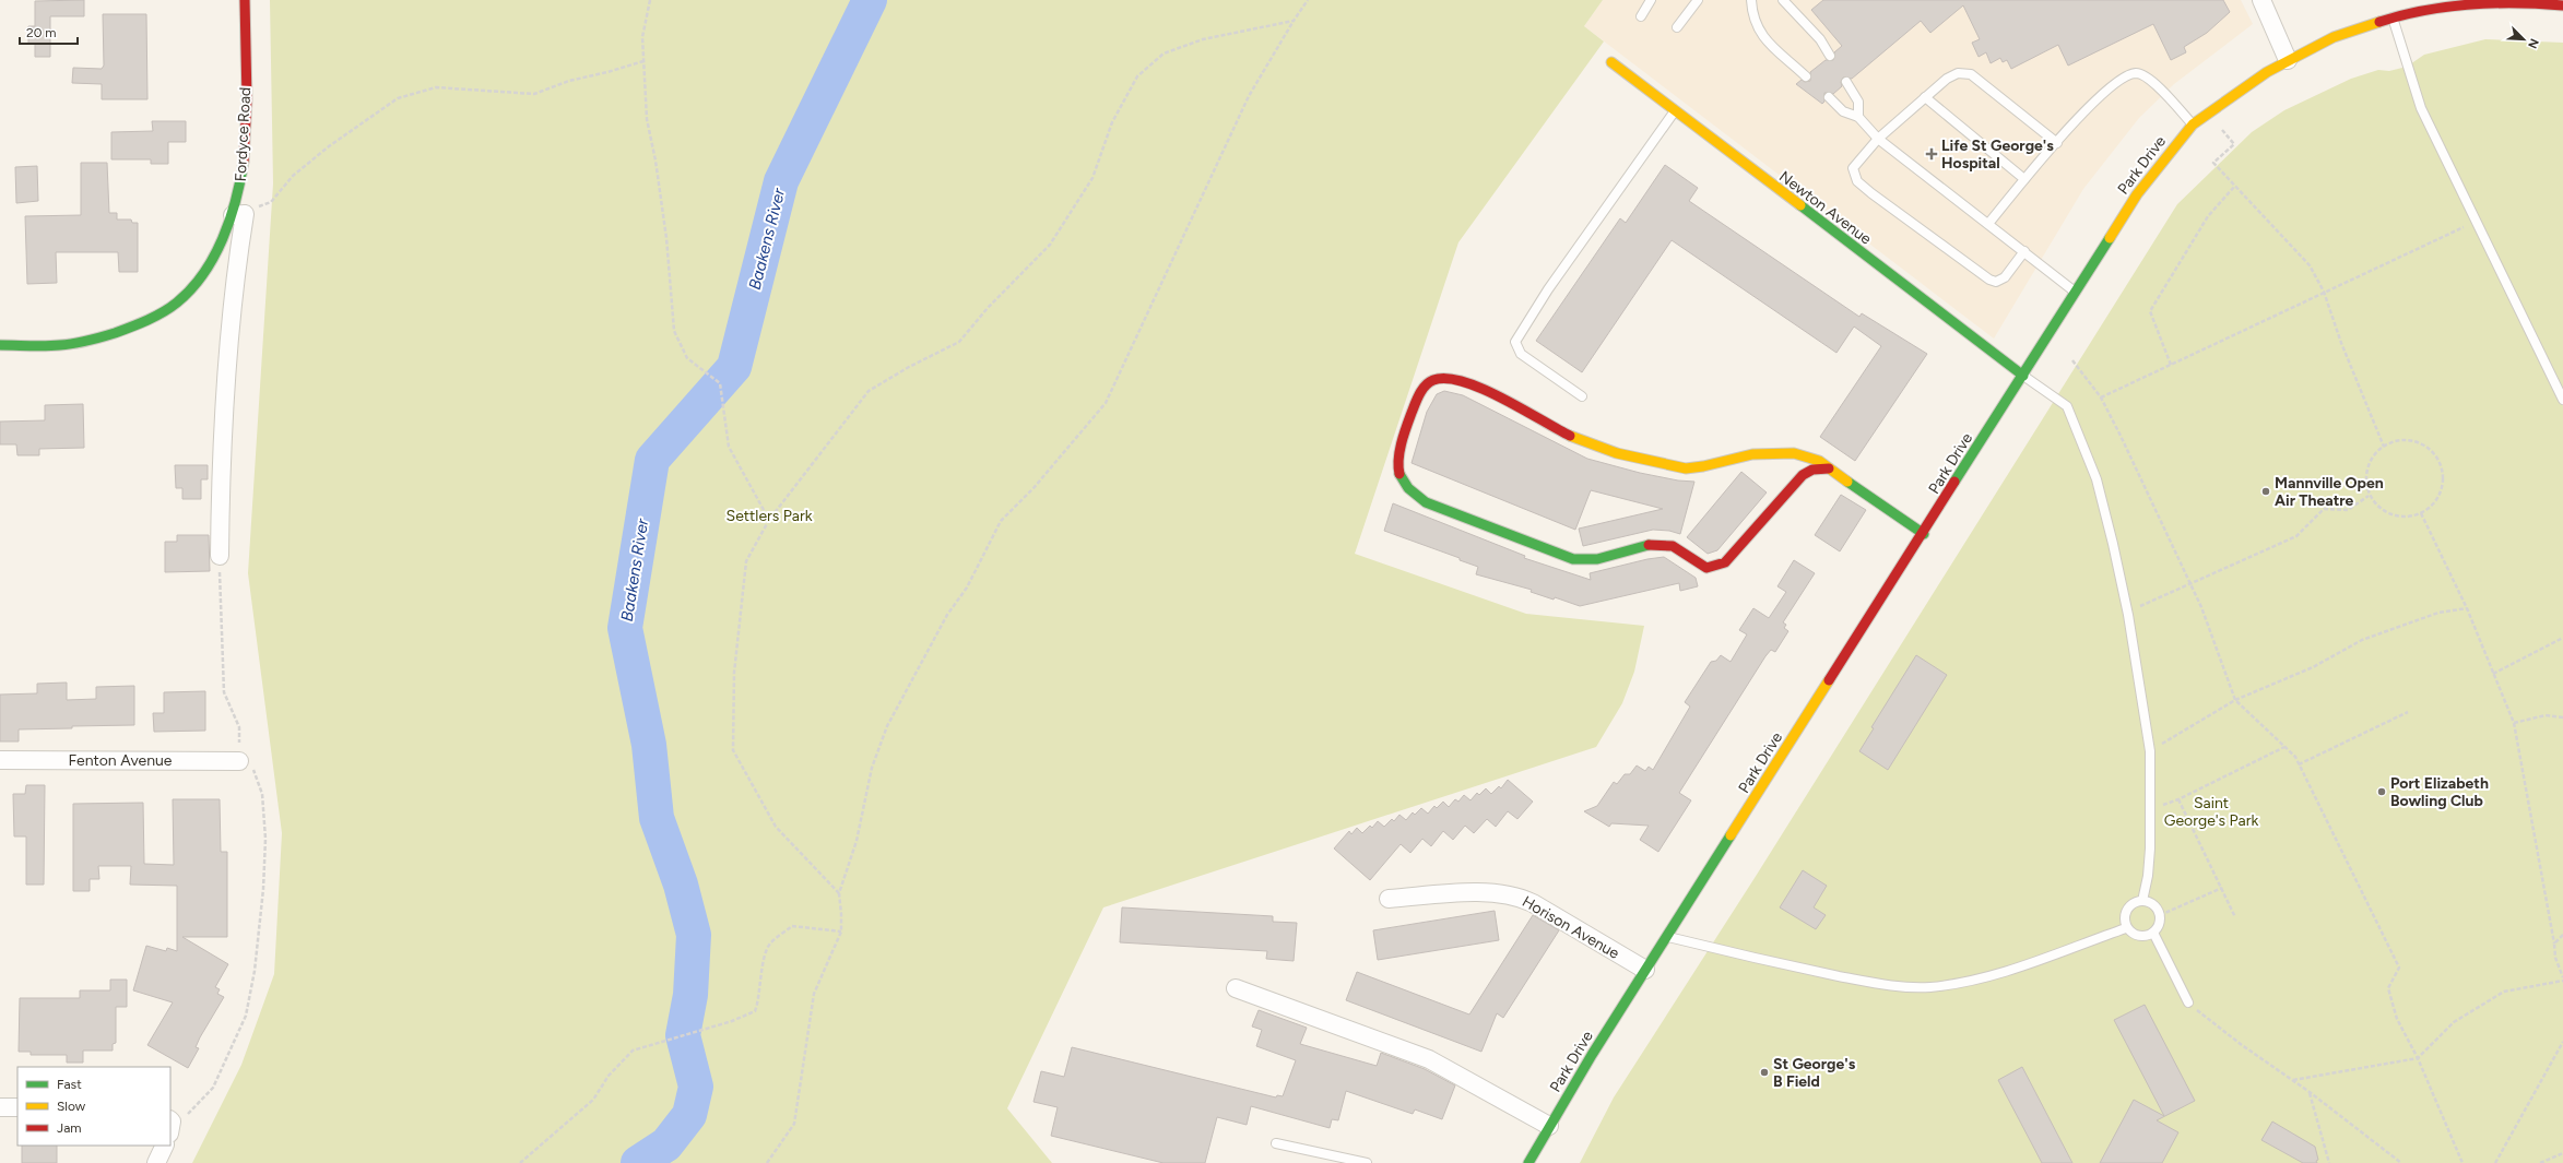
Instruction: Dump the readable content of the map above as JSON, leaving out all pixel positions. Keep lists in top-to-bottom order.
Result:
{
  "streets": {
    "street": [
      "Fordyce Road",
      "Park Drive",
      "Newton Avenue",
      "Fenton Avenue",
      "Horison Avenue"
    ]
  },
  "crossings": [
    ["Park Drive", "Newton Avenue"],
    ["Park Drive", "Horison Avenue"]
  ],
  "water": ["Baakens River"],
  "parks": ["Settlers Park", "Saint George's Park"],
  "places": {
    "health": ["Life St George's Hospital"],
    "other": ["Mannville Open Air Theatre", "Port Elizabeth Bowling Club", "St George's B Field"]
  },
  "legend": ["Fast", "Slow", "Jam"],
  "scale_bar": "20 m",
  "north": "bottom right"
}
